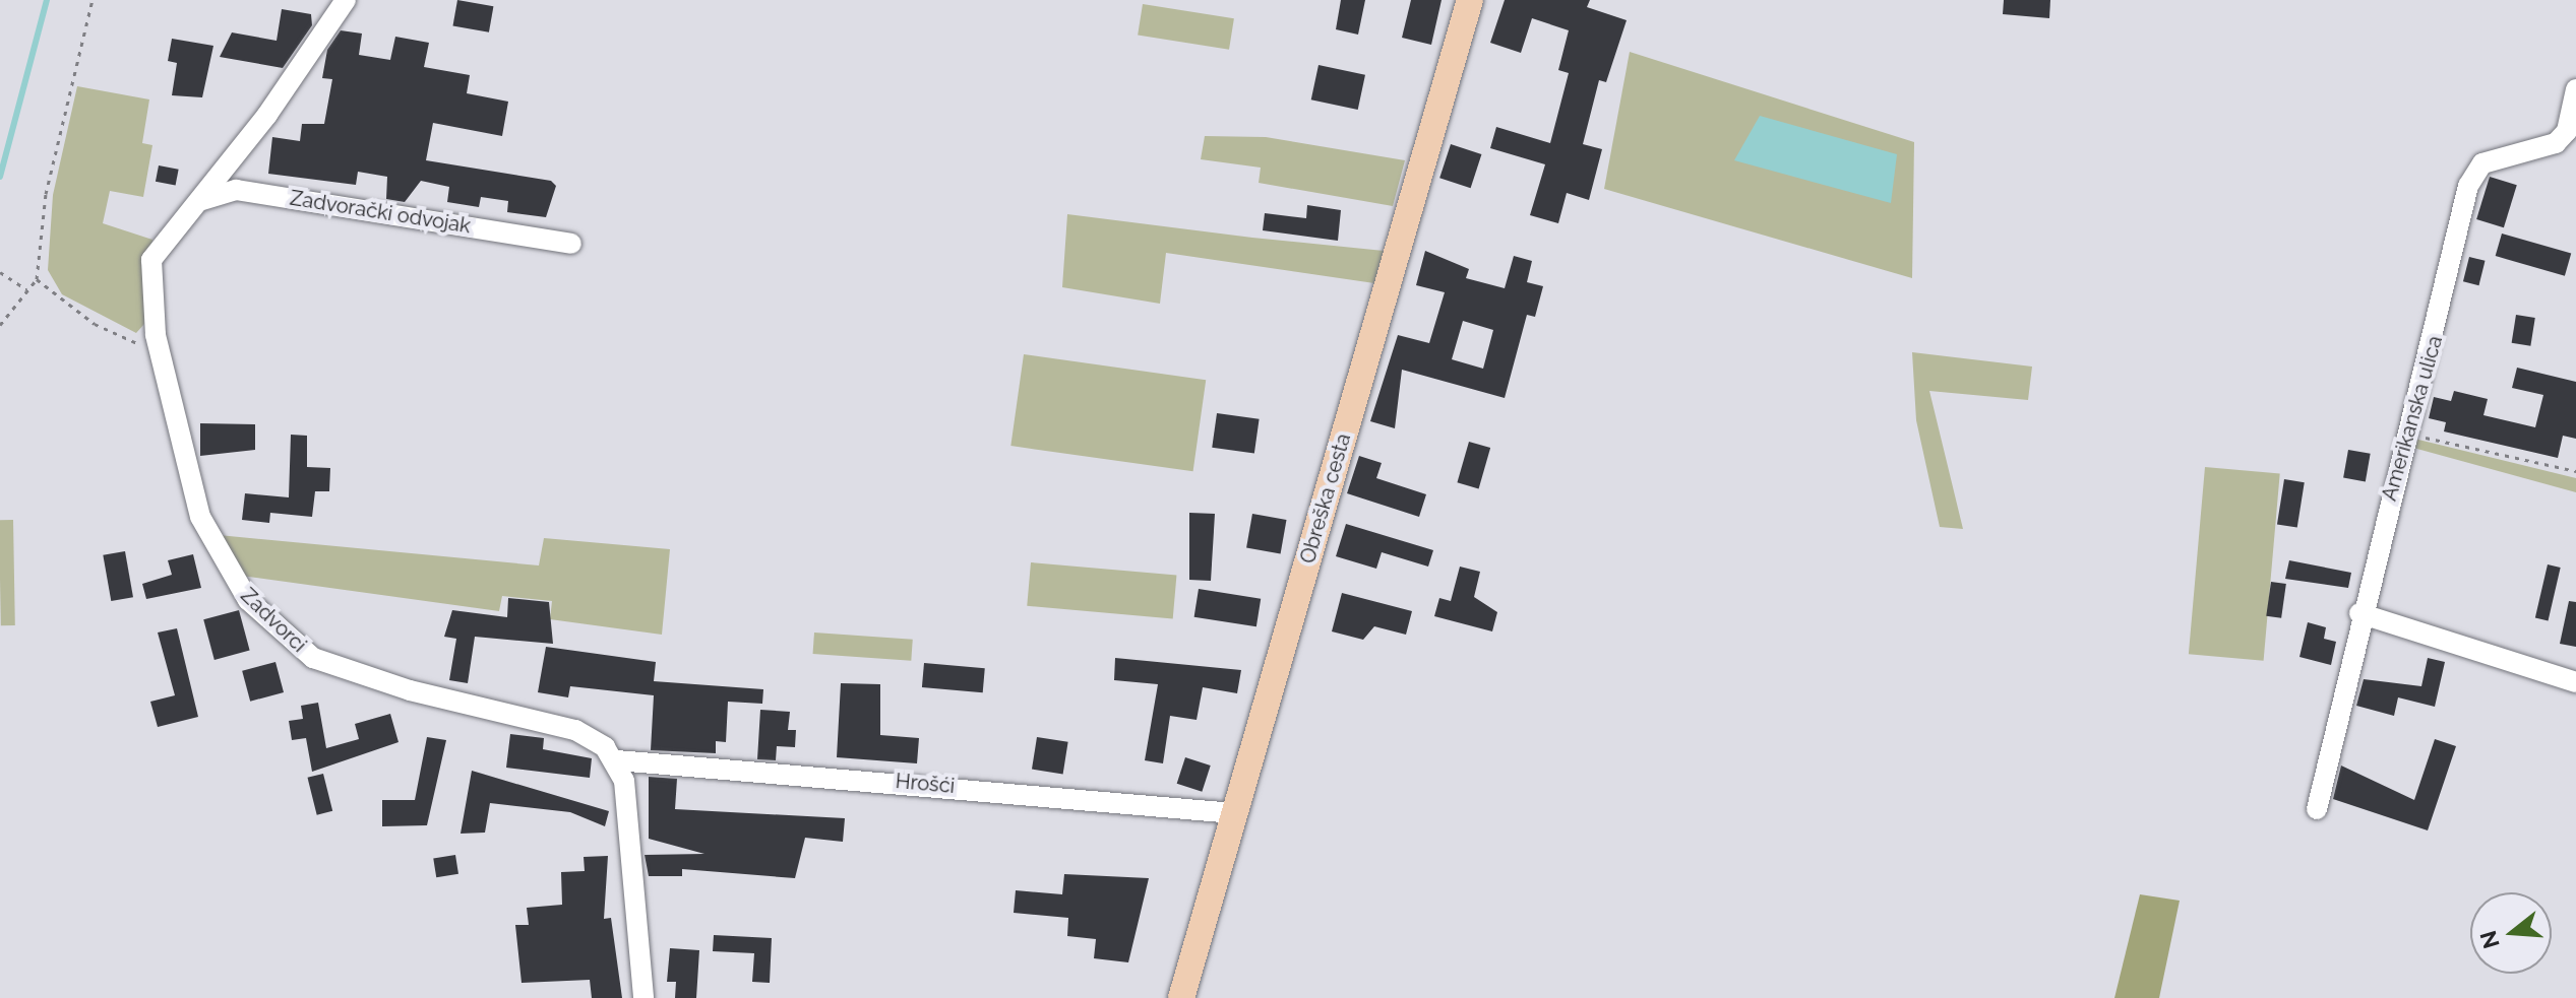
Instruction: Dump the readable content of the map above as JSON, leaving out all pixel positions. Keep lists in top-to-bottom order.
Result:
{
  "streets": {
    "main road": ["Obreška cesta"],
    "street": [
      "Zadvorački odvojak",
      "Amerikanska ulica",
      "Zadvorci",
      "Hrošći"
    ]
  },
  "crossings": [
    ["Zadvorački odvojak", "Zadvorci"],
    ["Obreška cesta", "Hrošći"],
    ["Zadvorci", "Hrošći"]
  ],
  "north": "left"
}
